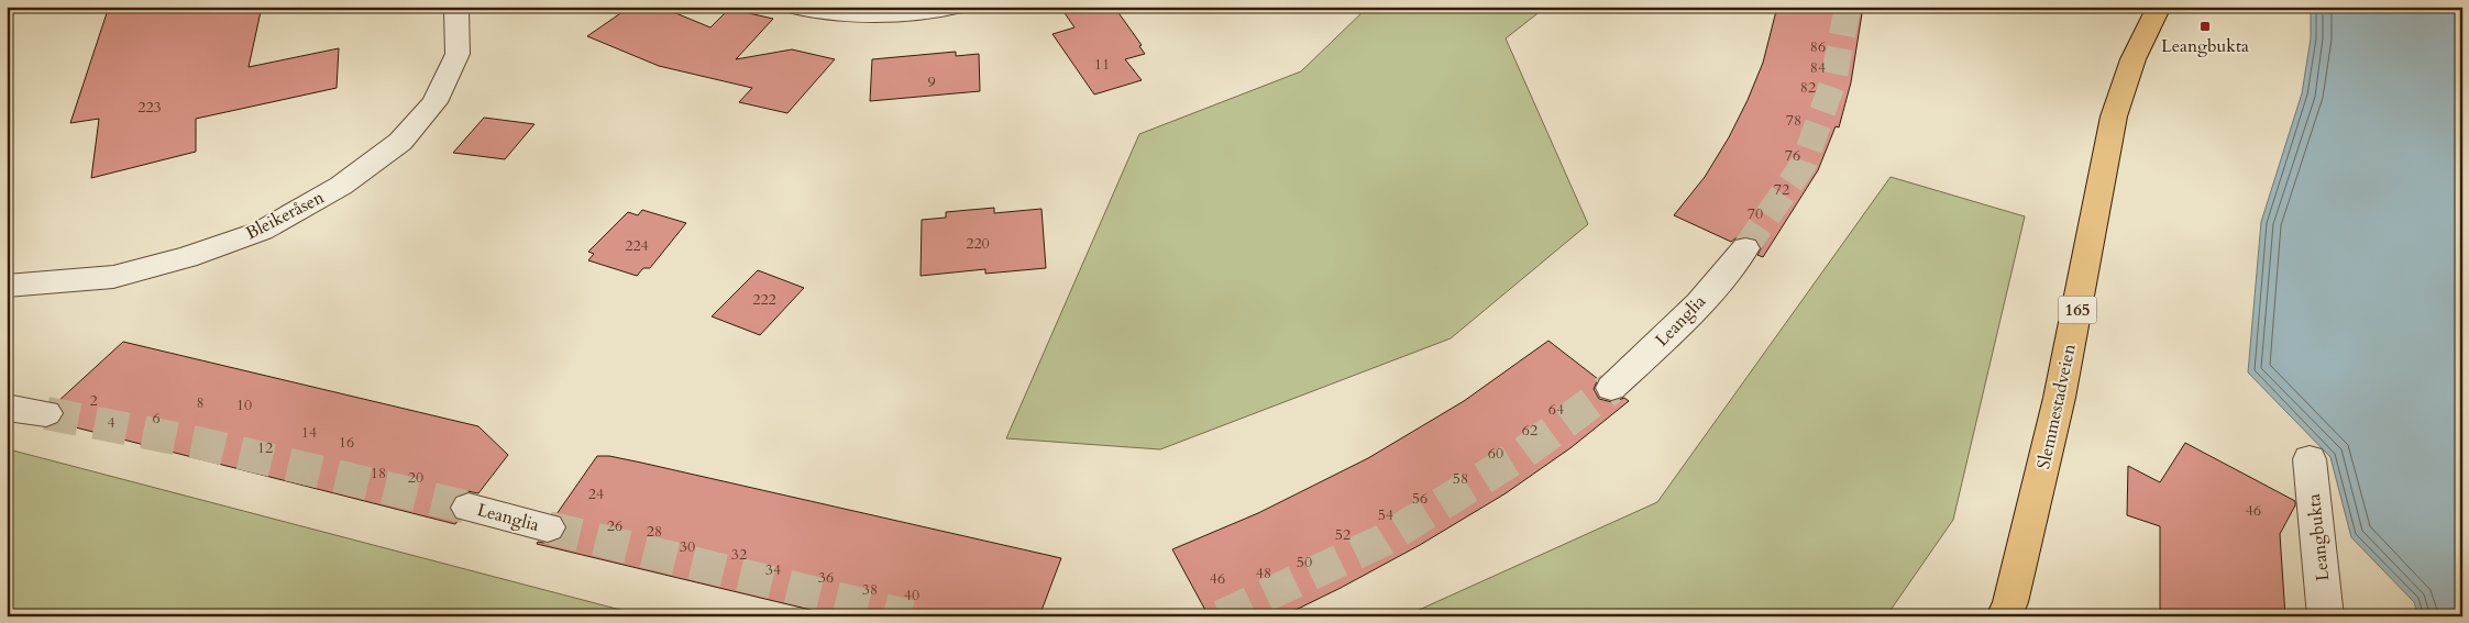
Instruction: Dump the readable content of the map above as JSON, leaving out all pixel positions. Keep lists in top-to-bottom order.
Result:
{
  "streets": {
    "main road": ["165", "Slemmestadveien"],
    "street": ["Bleikeråsen", "Leanglia", "Leangbukta"]
  },
  "places": {
    "transit": ["Leangbukta"]
  },
  "house_numbers": [
    "86",
    "11",
    "84",
    "9",
    "82",
    "223",
    "78",
    "76",
    "72",
    "70",
    "220",
    "224",
    "222",
    "2",
    "8",
    "10",
    "64",
    "6",
    "4",
    "62",
    "14",
    "16",
    "12",
    "60",
    "18",
    "20",
    "58",
    "24",
    "56",
    "46",
    "54",
    "26",
    "28",
    "52",
    "30",
    "32",
    "50",
    "34",
    "48",
    "36",
    "46",
    "38",
    "40"
  ]
}
